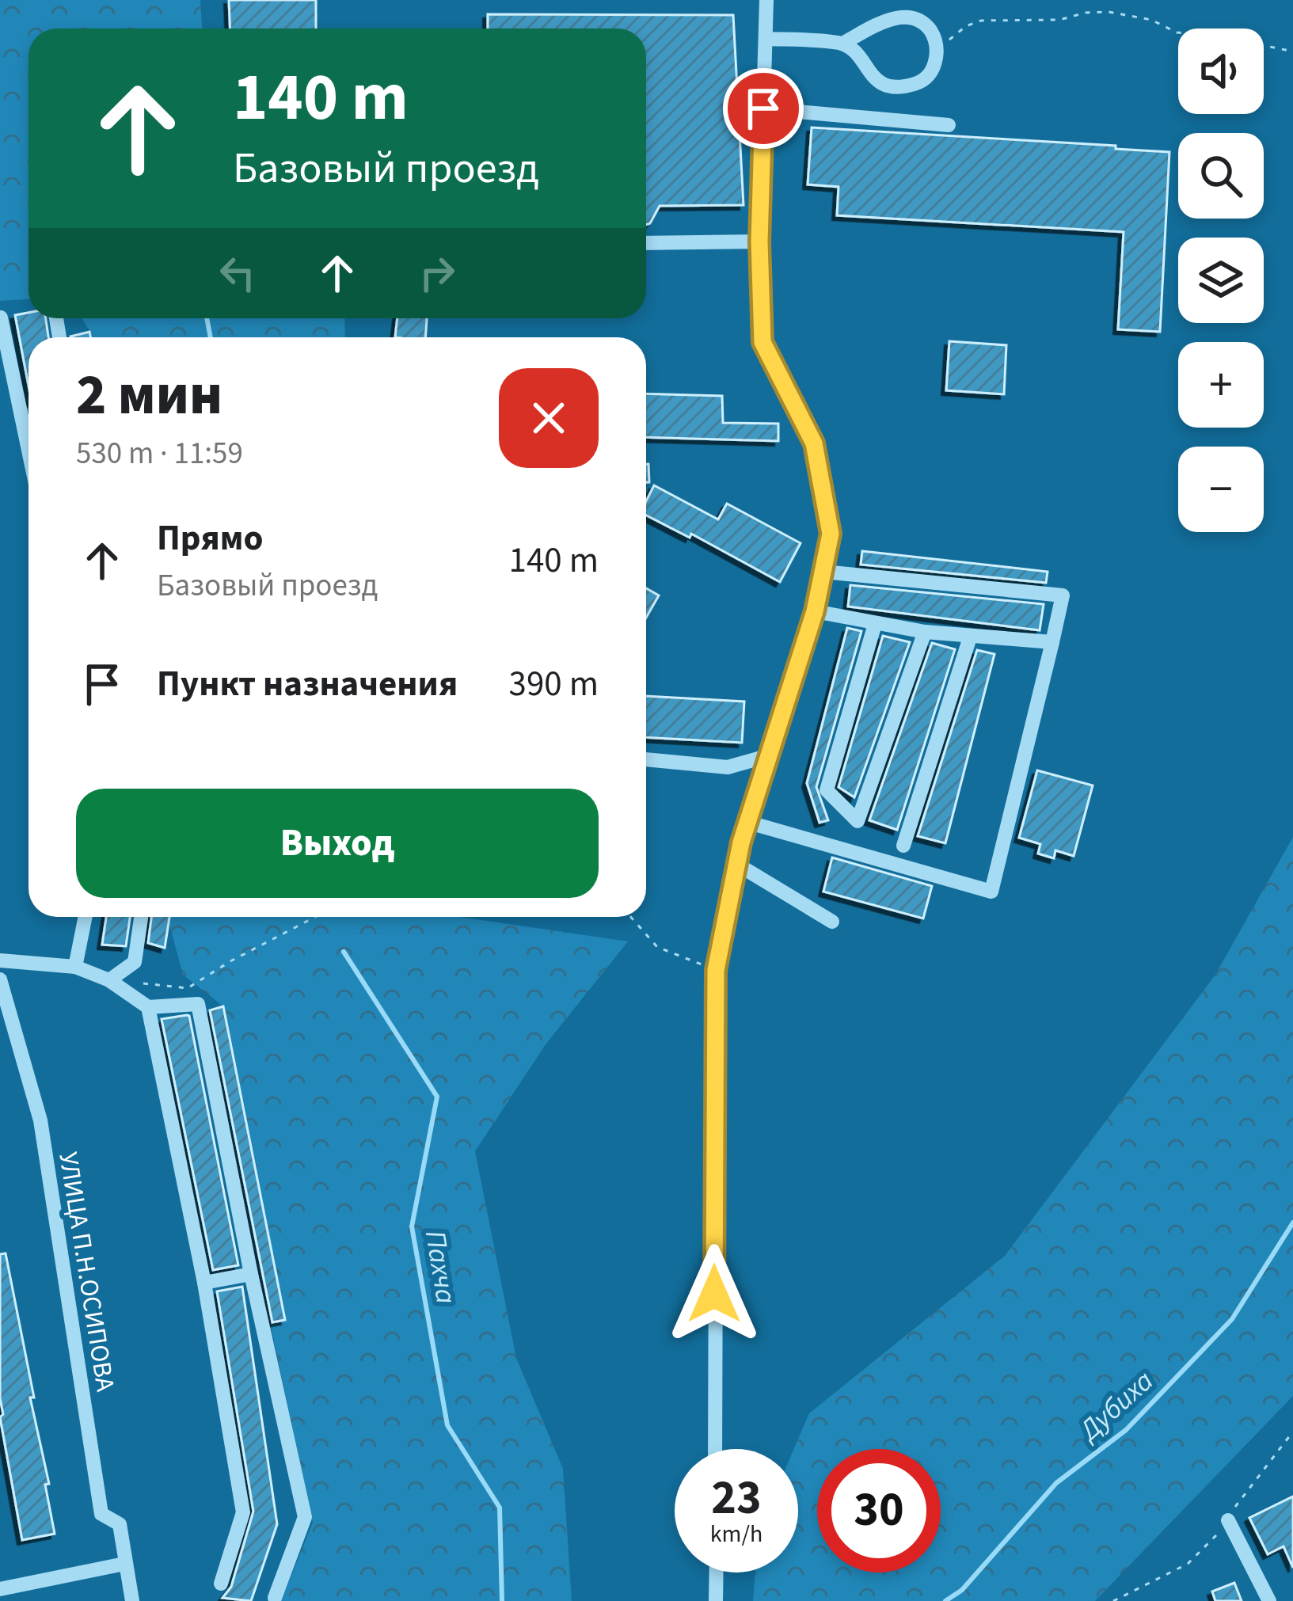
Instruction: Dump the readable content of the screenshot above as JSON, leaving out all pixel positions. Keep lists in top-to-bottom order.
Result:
{
  "streets": {
    "street": ["УЛИЦА П.Н.ОСИПОВА"]
  },
  "water": ["Пахча", "Дубиха"],
  "page": {
    "map_buttons": ["+", "−"],
    "turn": ["140 m", "Базовый проезд"],
    "heading": ["2 мин", "530 m · 11:59"],
    "list": [
      {
        "name": "Прямо",
        "note": "Базовый проезд",
        "value": "140 m"
      },
      {
        "name": "Пункт назначения",
        "value": "390 m"
      }
    ],
    "buttons": "Выход",
    "speed": "23 km/h",
    "limit": "30"
  }
}
